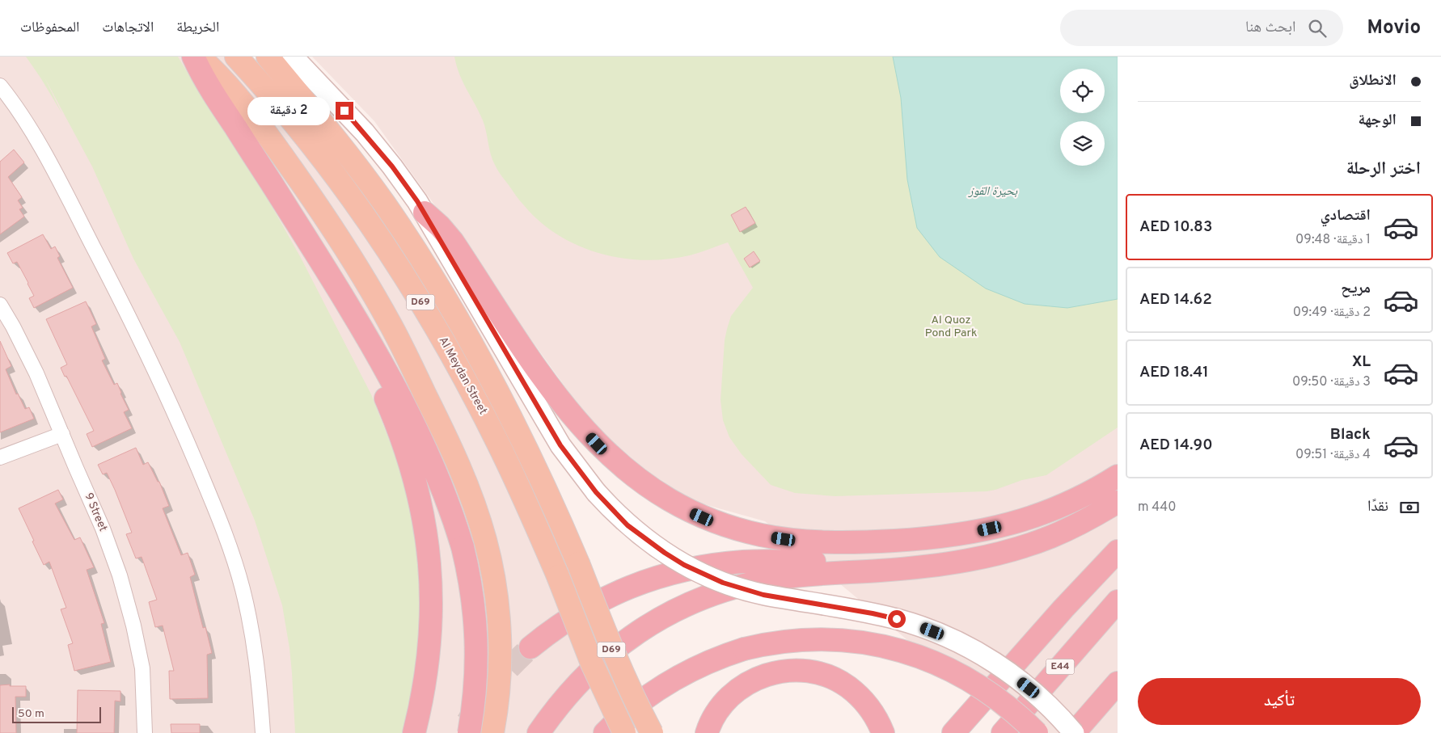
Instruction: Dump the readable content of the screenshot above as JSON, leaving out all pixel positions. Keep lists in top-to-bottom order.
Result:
{
  "streets": {
    "highway": ["E44"],
    "main road": ["D69", "Al Meydan Street"],
    "street": ["9 Street"]
  },
  "water": ["بحيرة القوز"],
  "parks": ["Al Quoz Pond Park"],
  "scale_bar": "50 m",
  "page": {
    "header": "Movio",
    "search": "ابحث هنا",
    "nav": ["الخريطة", "الاتجاهات", "المحفوظات"],
    "banner": ["الانطلاق", "الوجهة"],
    "bubble": "2 دقيقة",
    "heading": "اختر الرحلة",
    "list": [
      {
        "name": "اقتصادي",
        "note": "1 دقيقة · 09:48",
        "value": "AED 10.83"
      },
      {
        "name": "مريح",
        "note": "2 دقيقة · 09:49",
        "value": "AED 14.62"
      },
      {
        "name": "XL",
        "note": "3 دقيقة · 09:50",
        "value": "AED 18.41"
      },
      {
        "name": "Black",
        "note": "4 دقيقة · 09:51",
        "value": "AED 14.90"
      }
    ],
    "pay": ["نقدًا", "440 m"],
    "buttons": "تأكيد",
    "scale": "50 m"
  }
}
